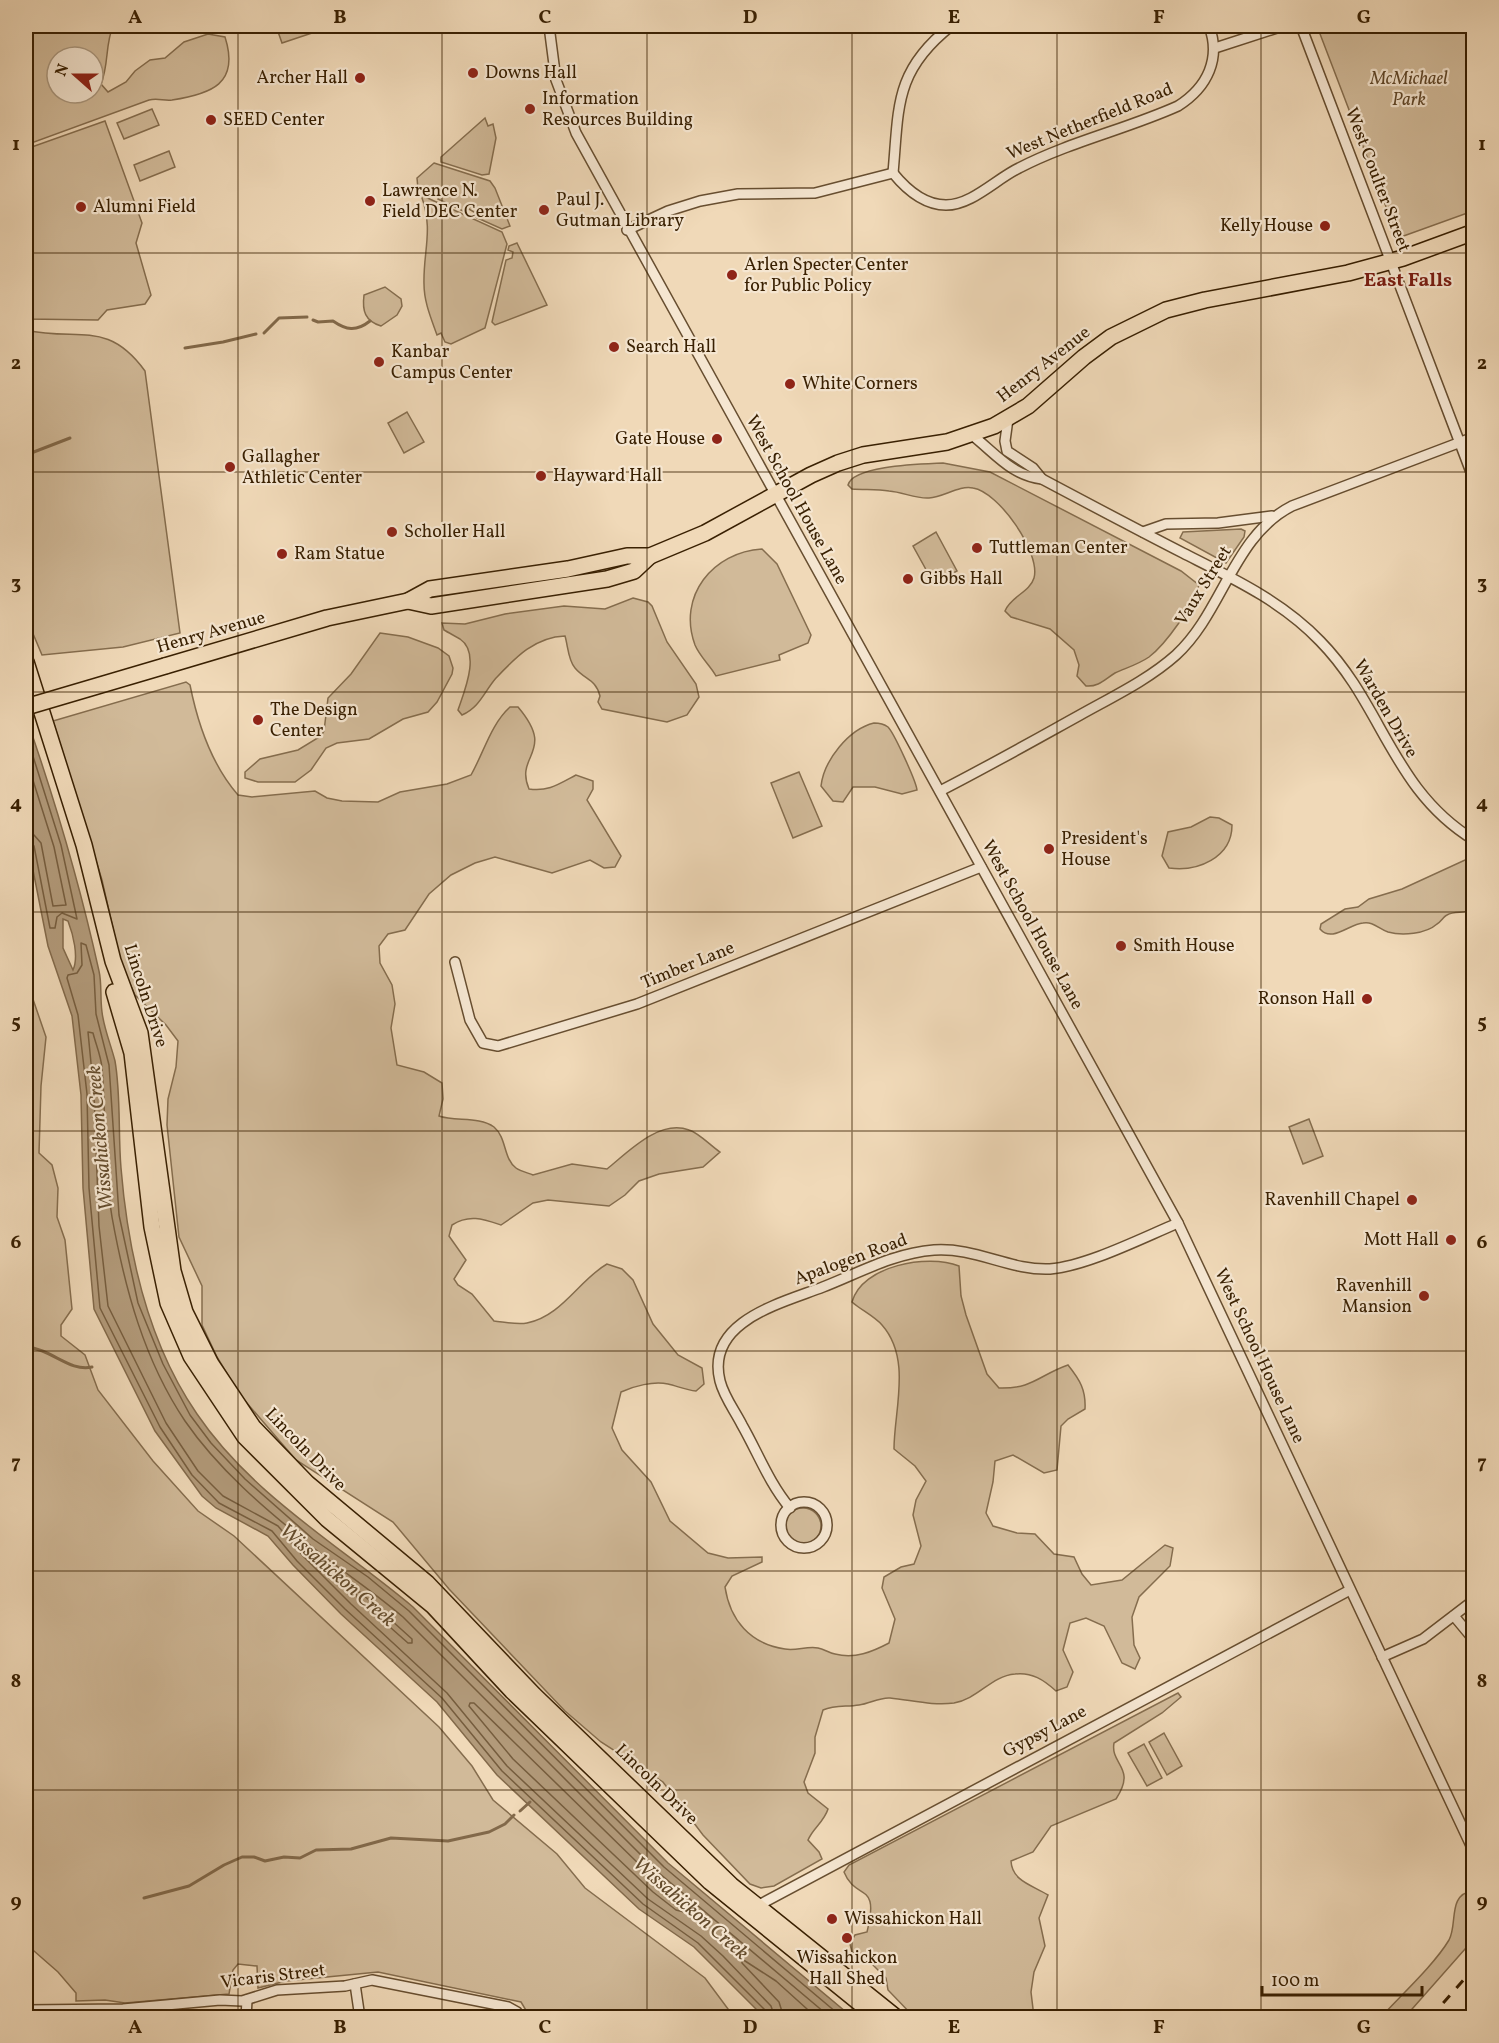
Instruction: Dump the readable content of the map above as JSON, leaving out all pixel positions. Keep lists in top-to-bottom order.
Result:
{
  "streets": {
    "main road": ["Henry Avenue", "Lincoln Drive"],
    "street": [
      "West Netherfield Road",
      "West Coulter Street",
      "West School House Lane",
      "Vaux Street",
      "Warden Drive",
      "Timber Lane",
      "Apalogen Road",
      "Gypsy Lane",
      "Vicaris Street"
    ]
  },
  "crossings": [
    ["West Coulter Street", "Henry Avenue"],
    ["West Coulter Street", "Vaux Street"],
    ["Henry Avenue", "West School House Lane"],
    ["Henry Avenue", "Warden Drive"],
    ["West School House Lane", "Vaux Street"],
    ["West School House Lane", "Timber Lane"],
    ["West School House Lane", "Apalogen Road"],
    ["West School House Lane", "Gypsy Lane"],
    ["Vaux Street", "Warden Drive"],
    ["Lincoln Drive", "Gypsy Lane"]
  ],
  "districts": ["East Falls"],
  "water": ["Wissahickon Creek"],
  "parks": ["McMichael Park"],
  "places": [
    "Downs Hall",
    "Archer Hall",
    "Information Resources Building",
    "SEED Center",
    "Lawrence N. Field DEC Center",
    "Alumni Field",
    "Paul J. Gutman Library",
    "Kelly House",
    "Arlen Specter Center for Public Policy",
    "Search Hall",
    "Kanbar Campus Center",
    "White Corners",
    "Gate House",
    "Gallagher Athletic Center",
    "Hayward Hall",
    "Scholler Hall",
    "Tuttleman Center",
    "Ram Statue",
    "Gibbs Hall",
    "The Design Center",
    "President's House",
    "Smith House",
    "Ronson Hall",
    "Ravenhill Chapel",
    "Mott Hall",
    "Ravenhill Mansion",
    "Wissahickon Hall",
    "Wissahickon Hall Shed"
  ],
  "scale_bar": "100 m",
  "north": "left",
  "grid": {
    "columns": [
      "A",
      "B",
      "C",
      "D",
      "E",
      "F",
      "G"
    ],
    "rows": [
      "1",
      "2",
      "3",
      "4",
      "5",
      "6",
      "7",
      "8",
      "9"
    ]
  }
}
